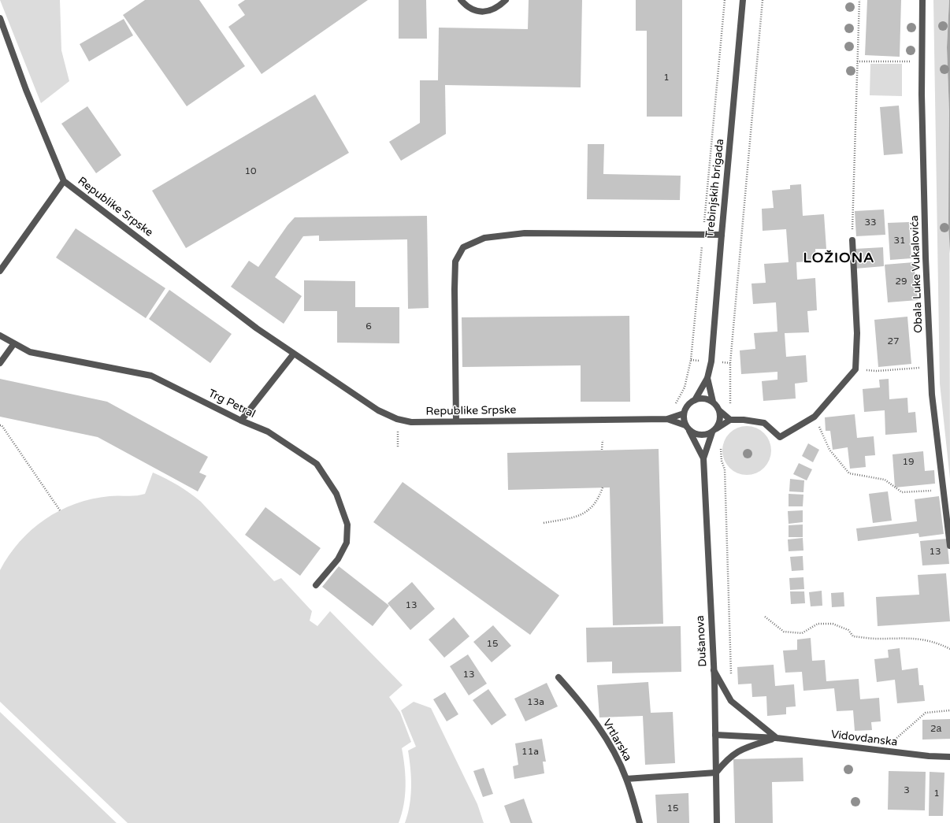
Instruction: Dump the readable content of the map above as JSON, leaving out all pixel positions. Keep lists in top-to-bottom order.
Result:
{
  "streets": {
    "street": [
      "Trebinjskih brigada",
      "Republike Srpske",
      "Obala Luke Vukalovića",
      "Trg Petral",
      "Dušanova",
      "Vidovdanska",
      "Vrtlarska"
    ]
  },
  "crossings": [
    ["Dušanova", "Vidovdanska"]
  ],
  "districts": ["LOŽIONA"],
  "house_numbers": [
    "1",
    "10",
    "33",
    "31",
    "29",
    "6",
    "27",
    "19",
    "13",
    "13",
    "15",
    "13",
    "13a",
    "2а",
    "11a",
    "3",
    "1",
    "15"
  ]
}
